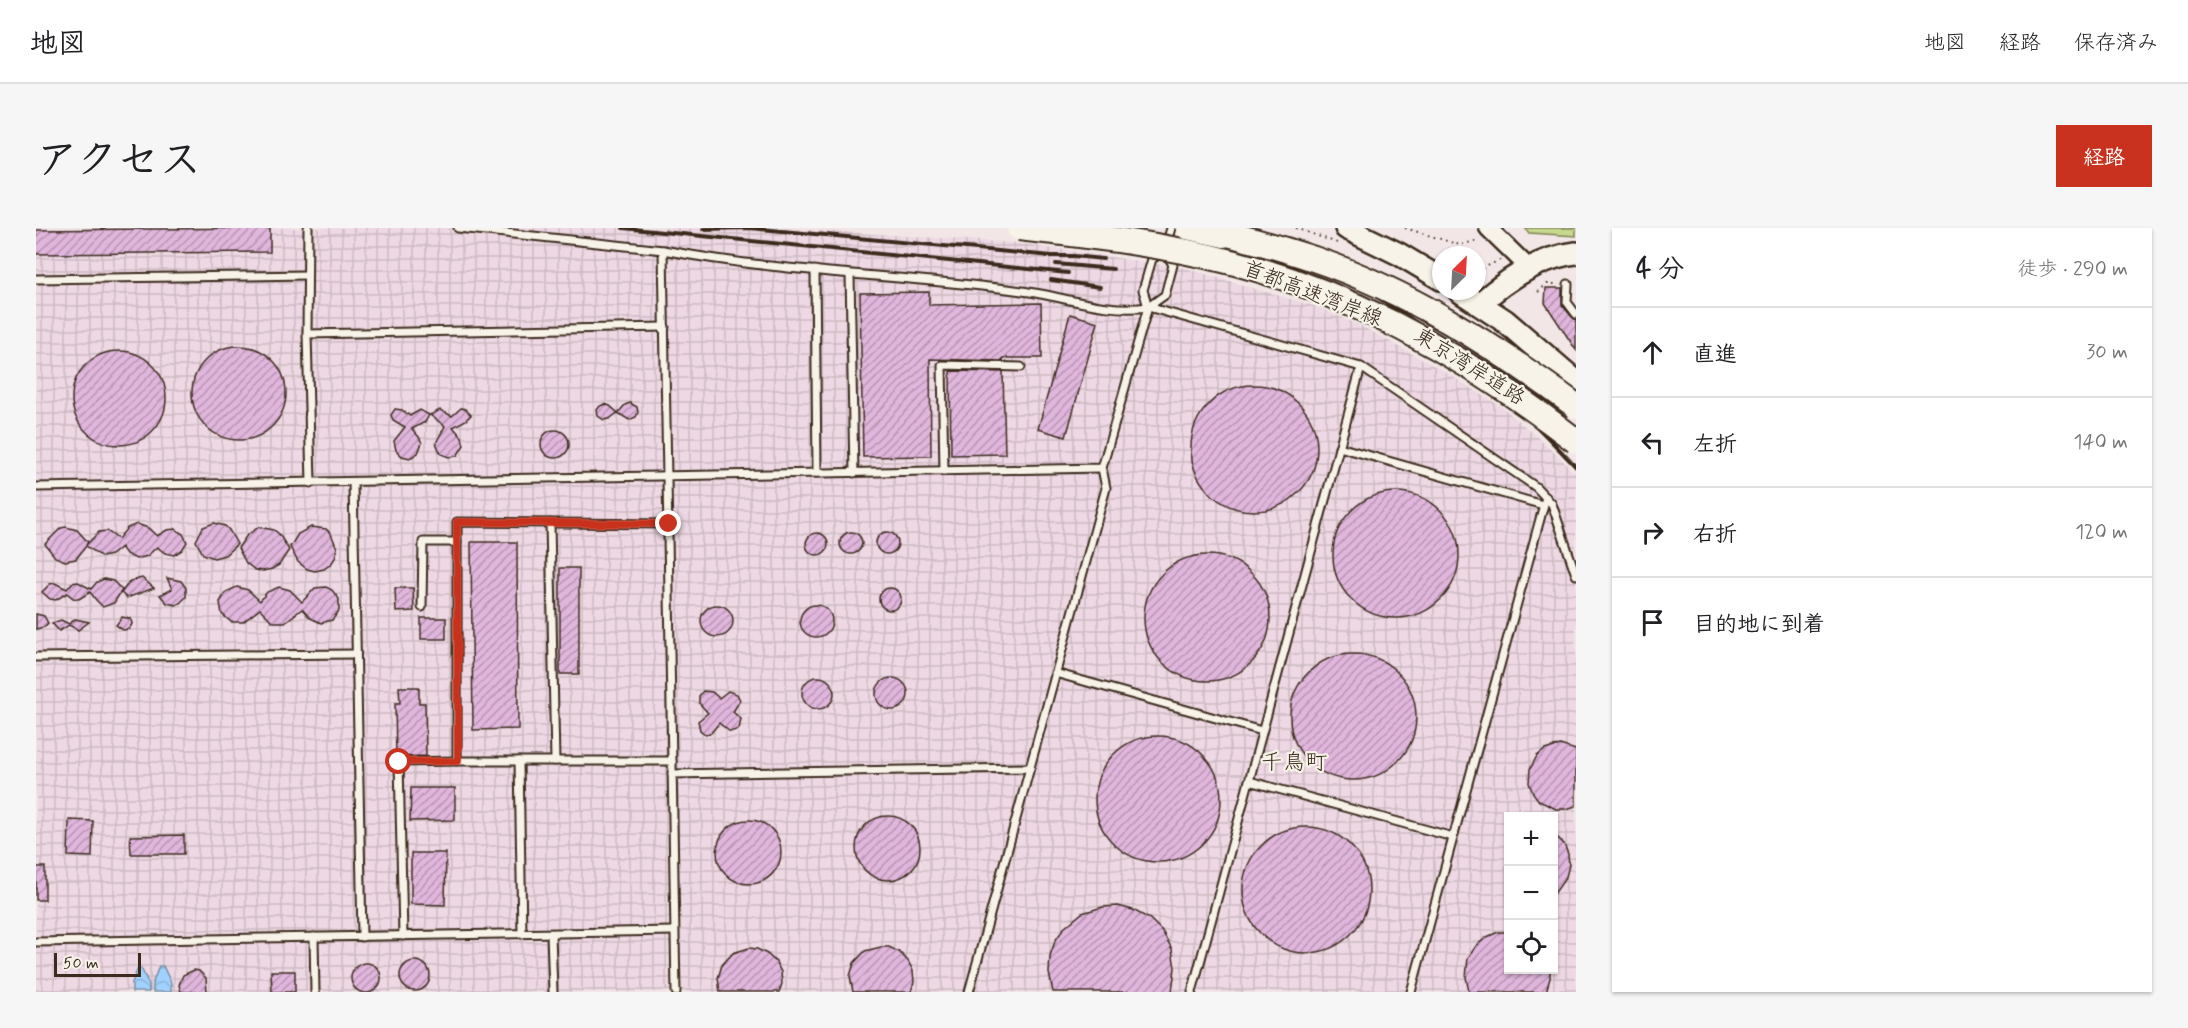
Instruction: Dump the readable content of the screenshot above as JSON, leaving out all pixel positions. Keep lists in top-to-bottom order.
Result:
{
  "streets": {
    "highway": ["首都高速湾岸線", "東京湾岸道路"]
  },
  "crossings": [
    ["首都高速湾岸線", "東京湾岸道路"]
  ],
  "districts": ["千鳥町"],
  "scale_bar": "50 m",
  "north": "top right",
  "page": {
    "header": "地図",
    "nav": ["地図", "経路", "保存済み"],
    "title": "アクセス",
    "buttons": "経路",
    "heading": ["4 分", "徒歩 · 290 m"],
    "list": [
      ["直進", "30 m"],
      ["左折", "140 m"],
      ["右折", "120 m"],
      "目的地に到着"
    ],
    "map_buttons": ["+", "−"],
    "scale": "50 m"
  }
}
